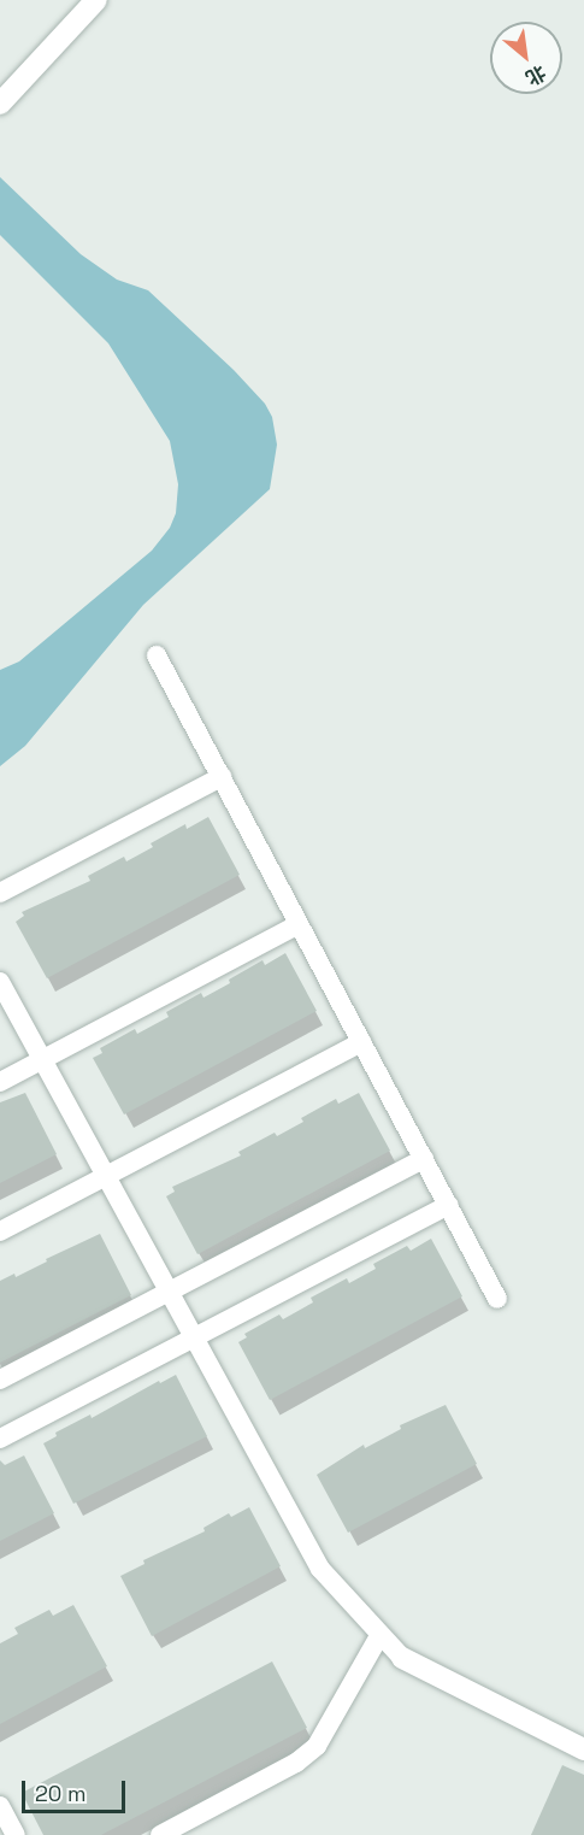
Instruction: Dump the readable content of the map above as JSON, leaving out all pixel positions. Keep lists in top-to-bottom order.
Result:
{
  "scale_bar": "20 m",
  "north": "bottom right"
}
